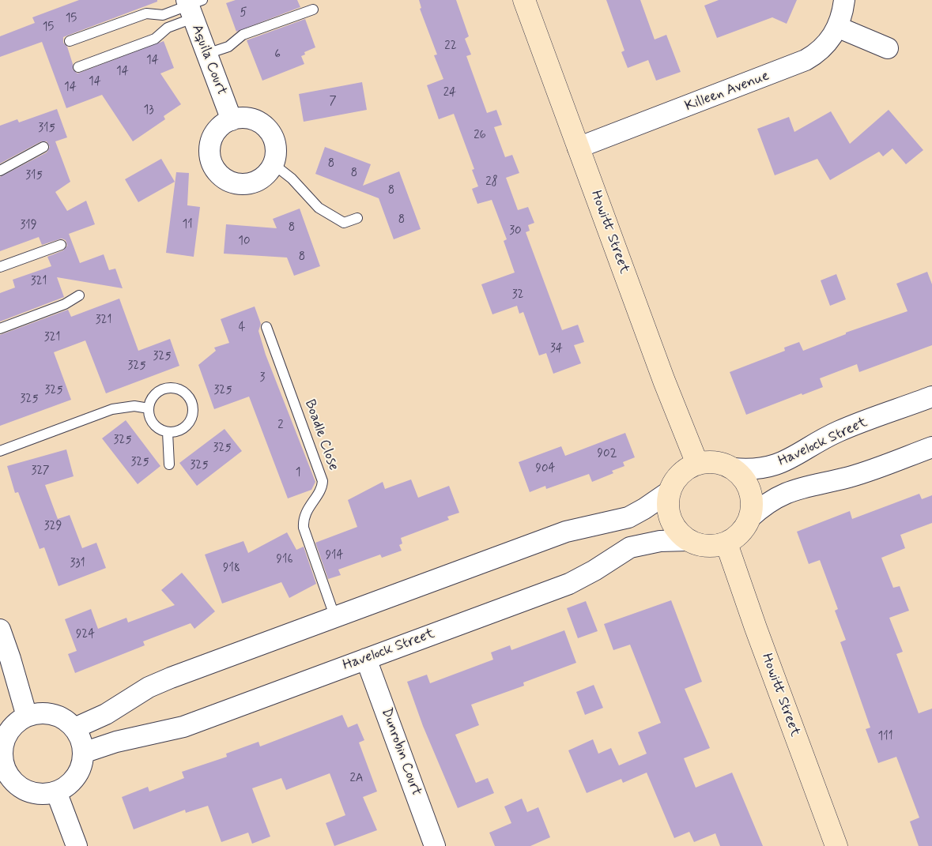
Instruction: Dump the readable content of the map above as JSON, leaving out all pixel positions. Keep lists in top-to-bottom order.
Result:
{
  "streets": {
    "street": [
      "Aquila Court",
      "Killeen Avenue",
      "Howitt Street",
      "Havelock Street",
      "Dunrobin Court"
    ],
    "lane": ["Boadle Close"]
  },
  "crossings": [
    ["Killeen Avenue", "Howitt Street"],
    ["Howitt Street", "Havelock Street"],
    ["Havelock Street", "Dunrobin Court"]
  ],
  "house_numbers": [
    "5",
    "15",
    "15",
    "22",
    "6",
    "14",
    "14",
    "14",
    "14",
    "24",
    "7",
    "13",
    "315",
    "26",
    "8",
    "8",
    "315",
    "28",
    "8",
    "8",
    "11",
    "319",
    "8",
    "30",
    "10",
    "8",
    "321",
    "32",
    "321",
    "4",
    "321",
    "34",
    "325",
    "325",
    "3",
    "325",
    "325",
    "325",
    "2",
    "325",
    "325",
    "902",
    "325",
    "325",
    "904",
    "327",
    "1",
    "329",
    "914",
    "916",
    "331",
    "918",
    "924",
    "111",
    "2A"
  ]
}
